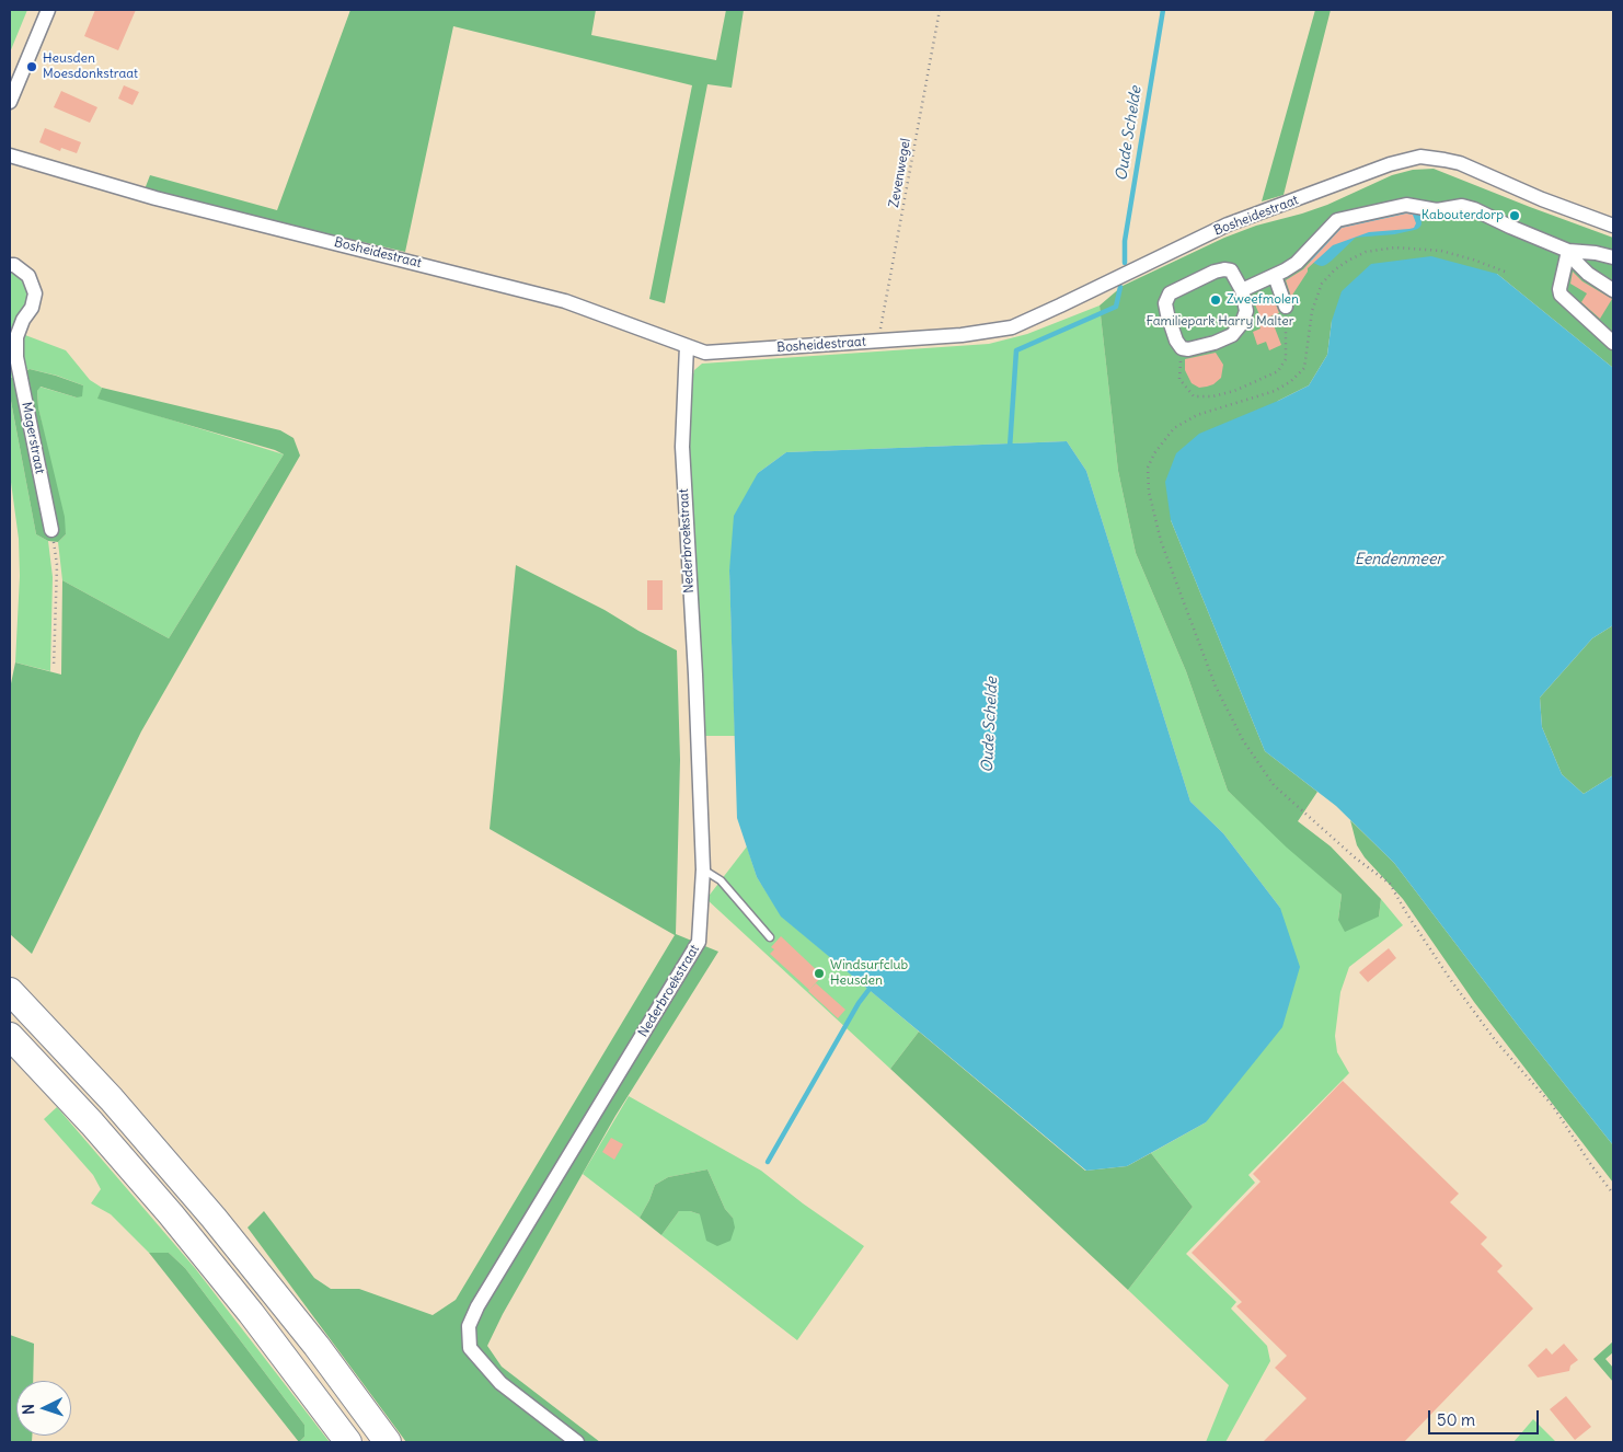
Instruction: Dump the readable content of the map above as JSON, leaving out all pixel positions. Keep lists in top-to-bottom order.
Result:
{
  "streets": {
    "street": ["Bosheidestraat", "Magerstraat", "Nederbroekstraat"],
    "path": ["Zevenwegel"]
  },
  "crossings": [
    ["Zevenwegel", "Bosheidestraat"],
    ["Bosheidestraat", "Nederbroekstraat"]
  ],
  "water": ["Oude Schelde", "Eendenmeer"],
  "parks": ["Familiepark Harry Malter"],
  "places": [
    "Heusden Moesdonkstraat",
    "Kabouterdorp",
    "Zweefmolen",
    "Windsurfclub Heusden"
  ],
  "scale_bar": "50 m",
  "north": "left"
}
